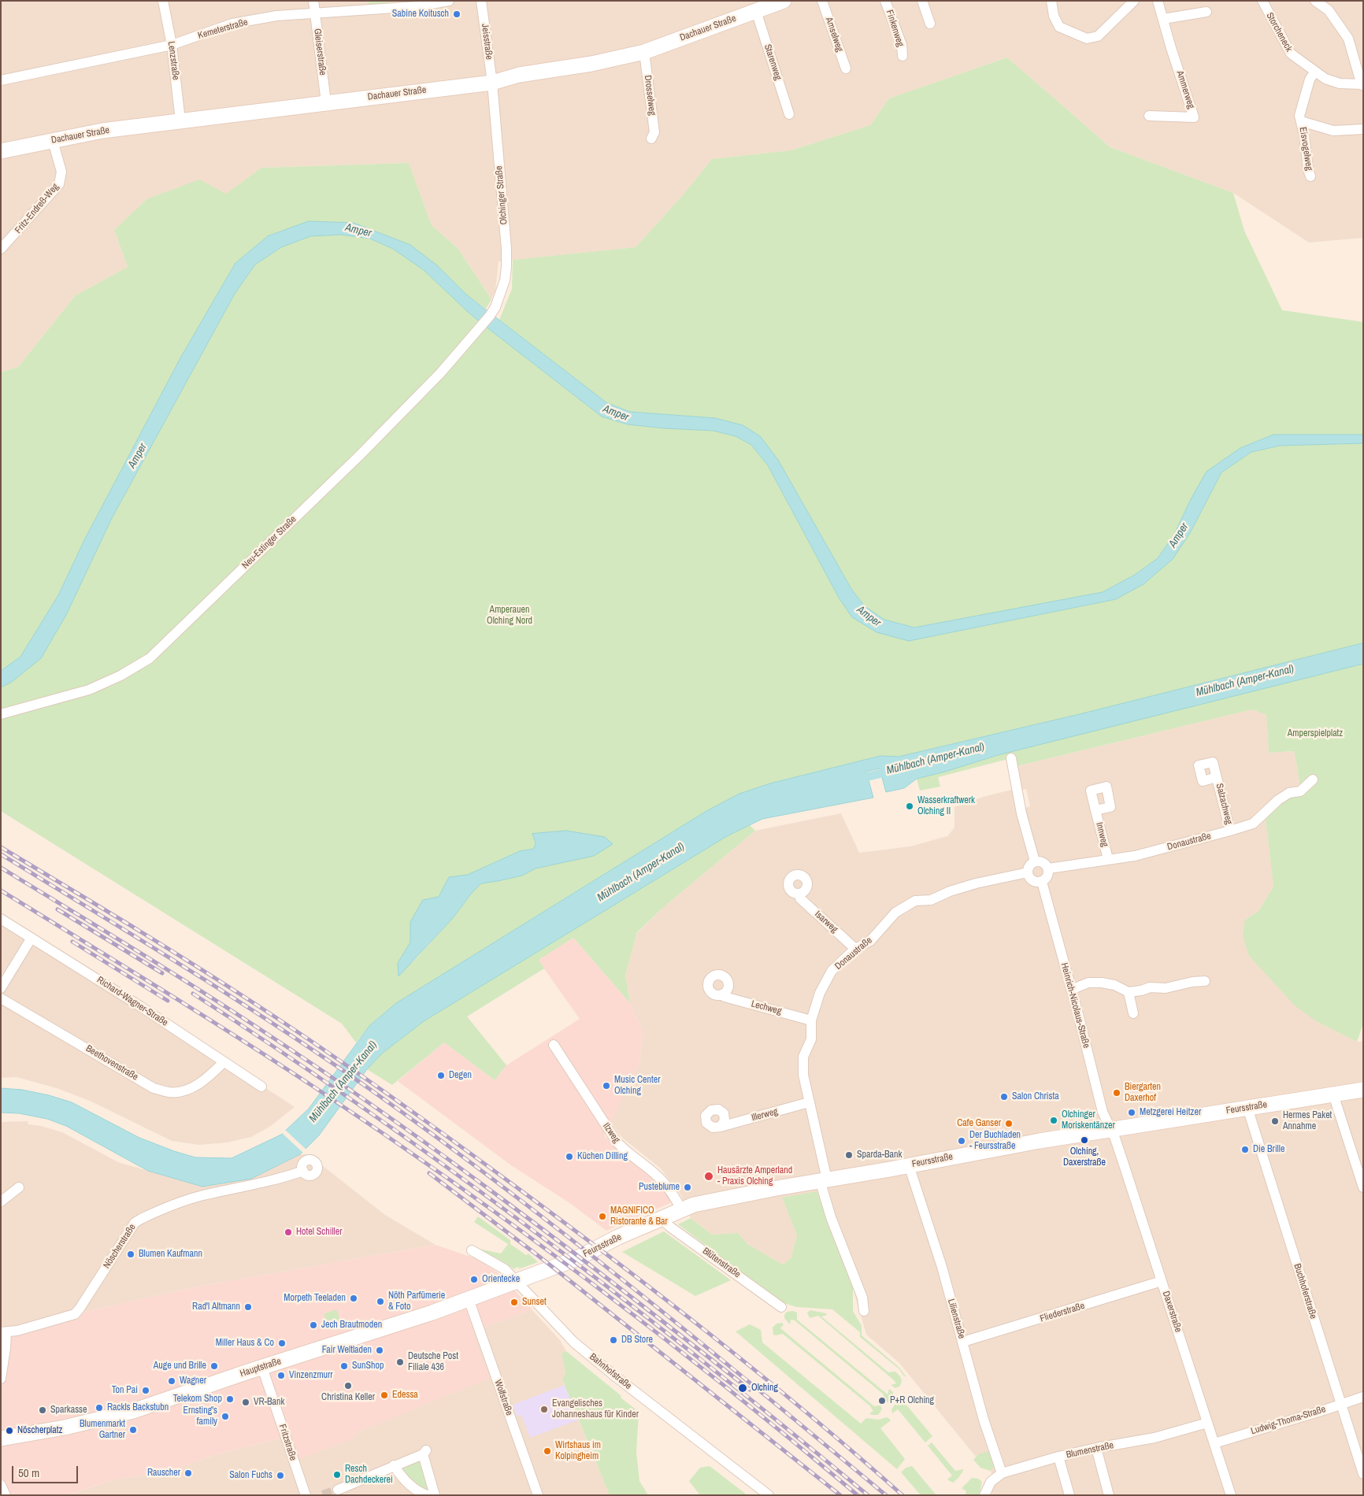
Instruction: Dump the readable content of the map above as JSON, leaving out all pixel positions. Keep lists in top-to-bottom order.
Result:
{
  "streets": {
    "street": [
      "Dachauer Straße",
      "Finkenweg",
      "Kemeterstraße",
      "Storcheneck",
      "Amselweg",
      "Jeisstraße",
      "Gleiserstraße",
      "Lenzstraße",
      "Starenweg",
      "Ammerweg",
      "Drosselweg",
      "Eisvogelweg",
      "Olchinger Straße",
      "Fritz-Endreß-Weg",
      "Neu-Estinger Straße",
      "Salzachweg",
      "Innweg",
      "Donaustraße",
      "Isarweg",
      "Richard-Wagner-Straße",
      "Heinrich-Nicolaus-Straße",
      "Lechweg",
      "Beethovenstraße",
      "Feursstraße",
      "Illerweg",
      "Ilzweg",
      "Nöscherstraße",
      "Blütenstraße",
      "Buchhoferstraße",
      "Daxerstraße",
      "Fliederstraße",
      "Lilienstraße",
      "Hauptstraße",
      "Bahnhofstraße",
      "Wolfstraße",
      "Ludwig-Thoma-Straße",
      "Fritzstraße",
      "Blumenstraße"
    ]
  },
  "crossings": [
    ["Dachauer Straße", "Jeisstraße"],
    ["Dachauer Straße", "Gleiserstraße"],
    ["Dachauer Straße", "Lenzstraße"],
    ["Dachauer Straße", "Starenweg"],
    ["Dachauer Straße", "Drosselweg"],
    ["Dachauer Straße", "Olchinger Straße"],
    ["Dachauer Straße", "Fritz-Endreß-Weg"],
    ["Kemeterstraße", "Gleiserstraße"],
    ["Kemeterstraße", "Lenzstraße"],
    ["Storcheneck", "Eisvogelweg"],
    ["Jeisstraße", "Olchinger Straße"],
    ["Olchinger Straße", "Neu-Estinger Straße"],
    ["Salzachweg", "Donaustraße"],
    ["Innweg", "Donaustraße"],
    ["Donaustraße", "Isarweg"],
    ["Donaustraße", "Heinrich-Nicolaus-Straße"],
    ["Donaustraße", "Lechweg"],
    ["Donaustraße", "Feursstraße"],
    ["Donaustraße", "Illerweg"],
    ["Richard-Wagner-Straße", "Beethovenstraße"],
    ["Heinrich-Nicolaus-Straße", "Feursstraße"],
    ["Heinrich-Nicolaus-Straße", "Daxerstraße"],
    ["Feursstraße", "Ilzweg"],
    ["Feursstraße", "Blütenstraße"],
    ["Feursstraße", "Buchhoferstraße"],
    ["Feursstraße", "Daxerstraße"],
    ["Feursstraße", "Lilienstraße"],
    ["Feursstraße", "Hauptstraße"],
    ["Feursstraße", "Bahnhofstraße"],
    ["Buchhoferstraße", "Ludwig-Thoma-Straße"],
    ["Daxerstraße", "Fliederstraße"],
    ["Daxerstraße", "Ludwig-Thoma-Straße"],
    ["Daxerstraße", "Blumenstraße"],
    ["Fliederstraße", "Lilienstraße"],
    ["Lilienstraße", "Blumenstraße"],
    ["Hauptstraße", "Bahnhofstraße"],
    ["Hauptstraße", "Wolfstraße"],
    ["Hauptstraße", "Fritzstraße"]
  ],
  "water": ["Amper", "Mühlbach (Amper-Kanal)"],
  "parks": ["Amperauen Olching Nord", "Amperspielplatz"],
  "places": [
    "Sabine Koitusch",
    "Wasserkraftwerk Olching II",
    "Degen",
    "Music Center Olching",
    "Biergarten Daxerhof",
    "Salon Christa",
    "Metzgerei Heitzer",
    "Olchinger Moriskentänzer",
    "Hermes Paket Annahme",
    "Cafe Ganser",
    "Olching, Daxerstraße",
    "Der Buchladen - Feursstraße",
    "Die Brille",
    "Sparda-Bank",
    "Küchen Dilling",
    "Hausärzte Amperland - Praxis Olching",
    "Pusteblume",
    "MAGNIFICO Ristorante & Bar",
    "Hotel Schiller",
    "Blumen Kaufmann",
    "Orientecke",
    "Morpeth Teeladen",
    "Nöth Parfümerie & Foto",
    "Sunset",
    "Rad'l Altmann",
    "Jech Brautmoden",
    "DB Store",
    "Miller Haus & Co",
    "Fair Weltladen",
    "Deutsche Post Filiale 436",
    "Auge und Brille",
    "SunShop",
    "Vinzenzmurr",
    "Wagner",
    "Christina Keller",
    "Olching",
    "Ton Pai",
    "Edessa",
    "Telekom Shop",
    "P+R Olching",
    "VR-Bank",
    "Rackls Backstubn",
    "Evangelisches Johanneshaus für Kinder",
    "Sparkasse",
    "Ernsting's family",
    "Blumenmarkt Gartner",
    "Nöscherplatz",
    "Wirtshaus im Kolpingheim",
    "Rauscher",
    "Resch Dachdeckerei",
    "Salon Fuchs"
  ],
  "scale_bar": "50 m"
}
